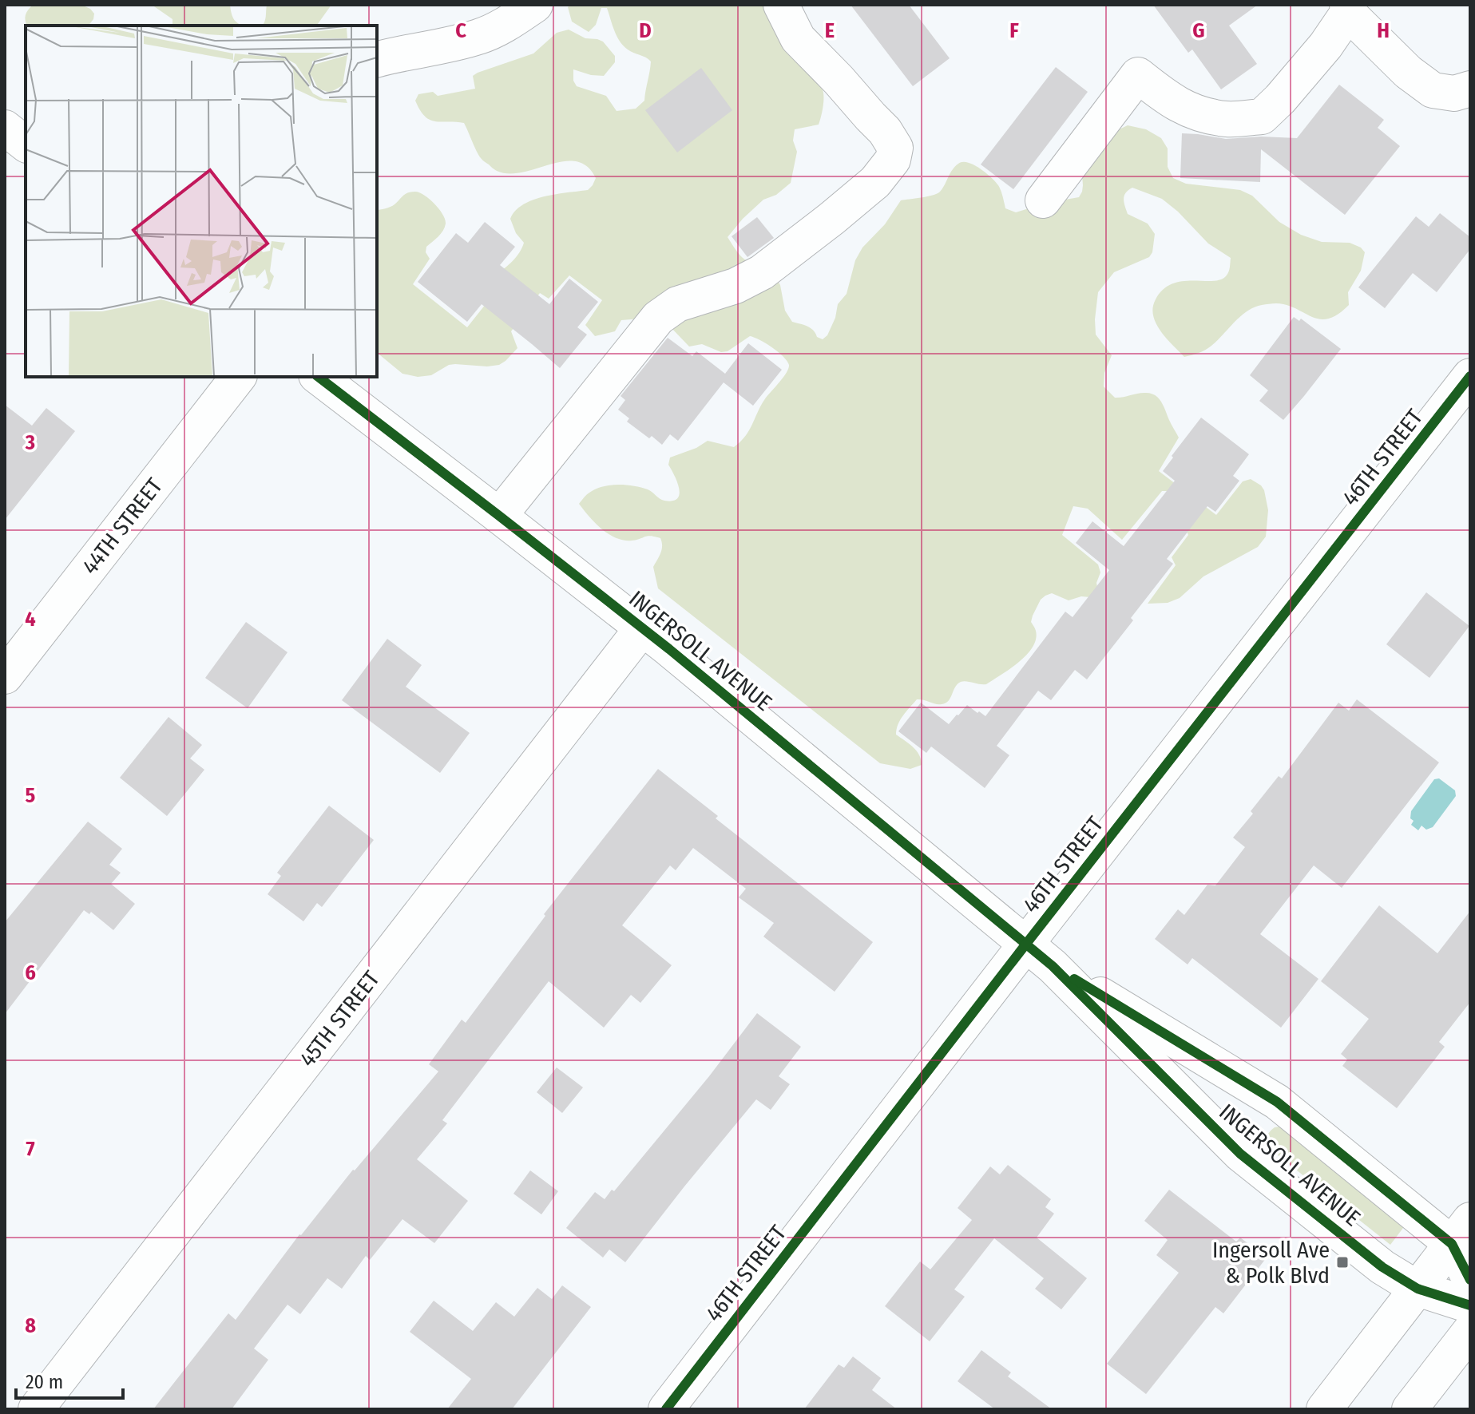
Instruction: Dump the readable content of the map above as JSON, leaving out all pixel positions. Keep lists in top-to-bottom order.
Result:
{
  "streets": {
    "street": [
      "46TH STREET",
      "44TH STREET",
      "INGERSOLL AVENUE",
      "45TH STREET"
    ]
  },
  "crossings": [
    ["46TH STREET", "INGERSOLL AVENUE"],
    ["INGERSOLL AVENUE", "45TH STREET"]
  ],
  "places": {
    "transit": ["Ingersoll Ave & Polk Blvd"]
  },
  "scale_bar": "20 m",
  "grid": {
    "columns": [
      "C",
      "D",
      "E",
      "F",
      "G",
      "H"
    ],
    "rows": [
      "3",
      "4",
      "5",
      "6",
      "7",
      "8"
    ]
  }
}
